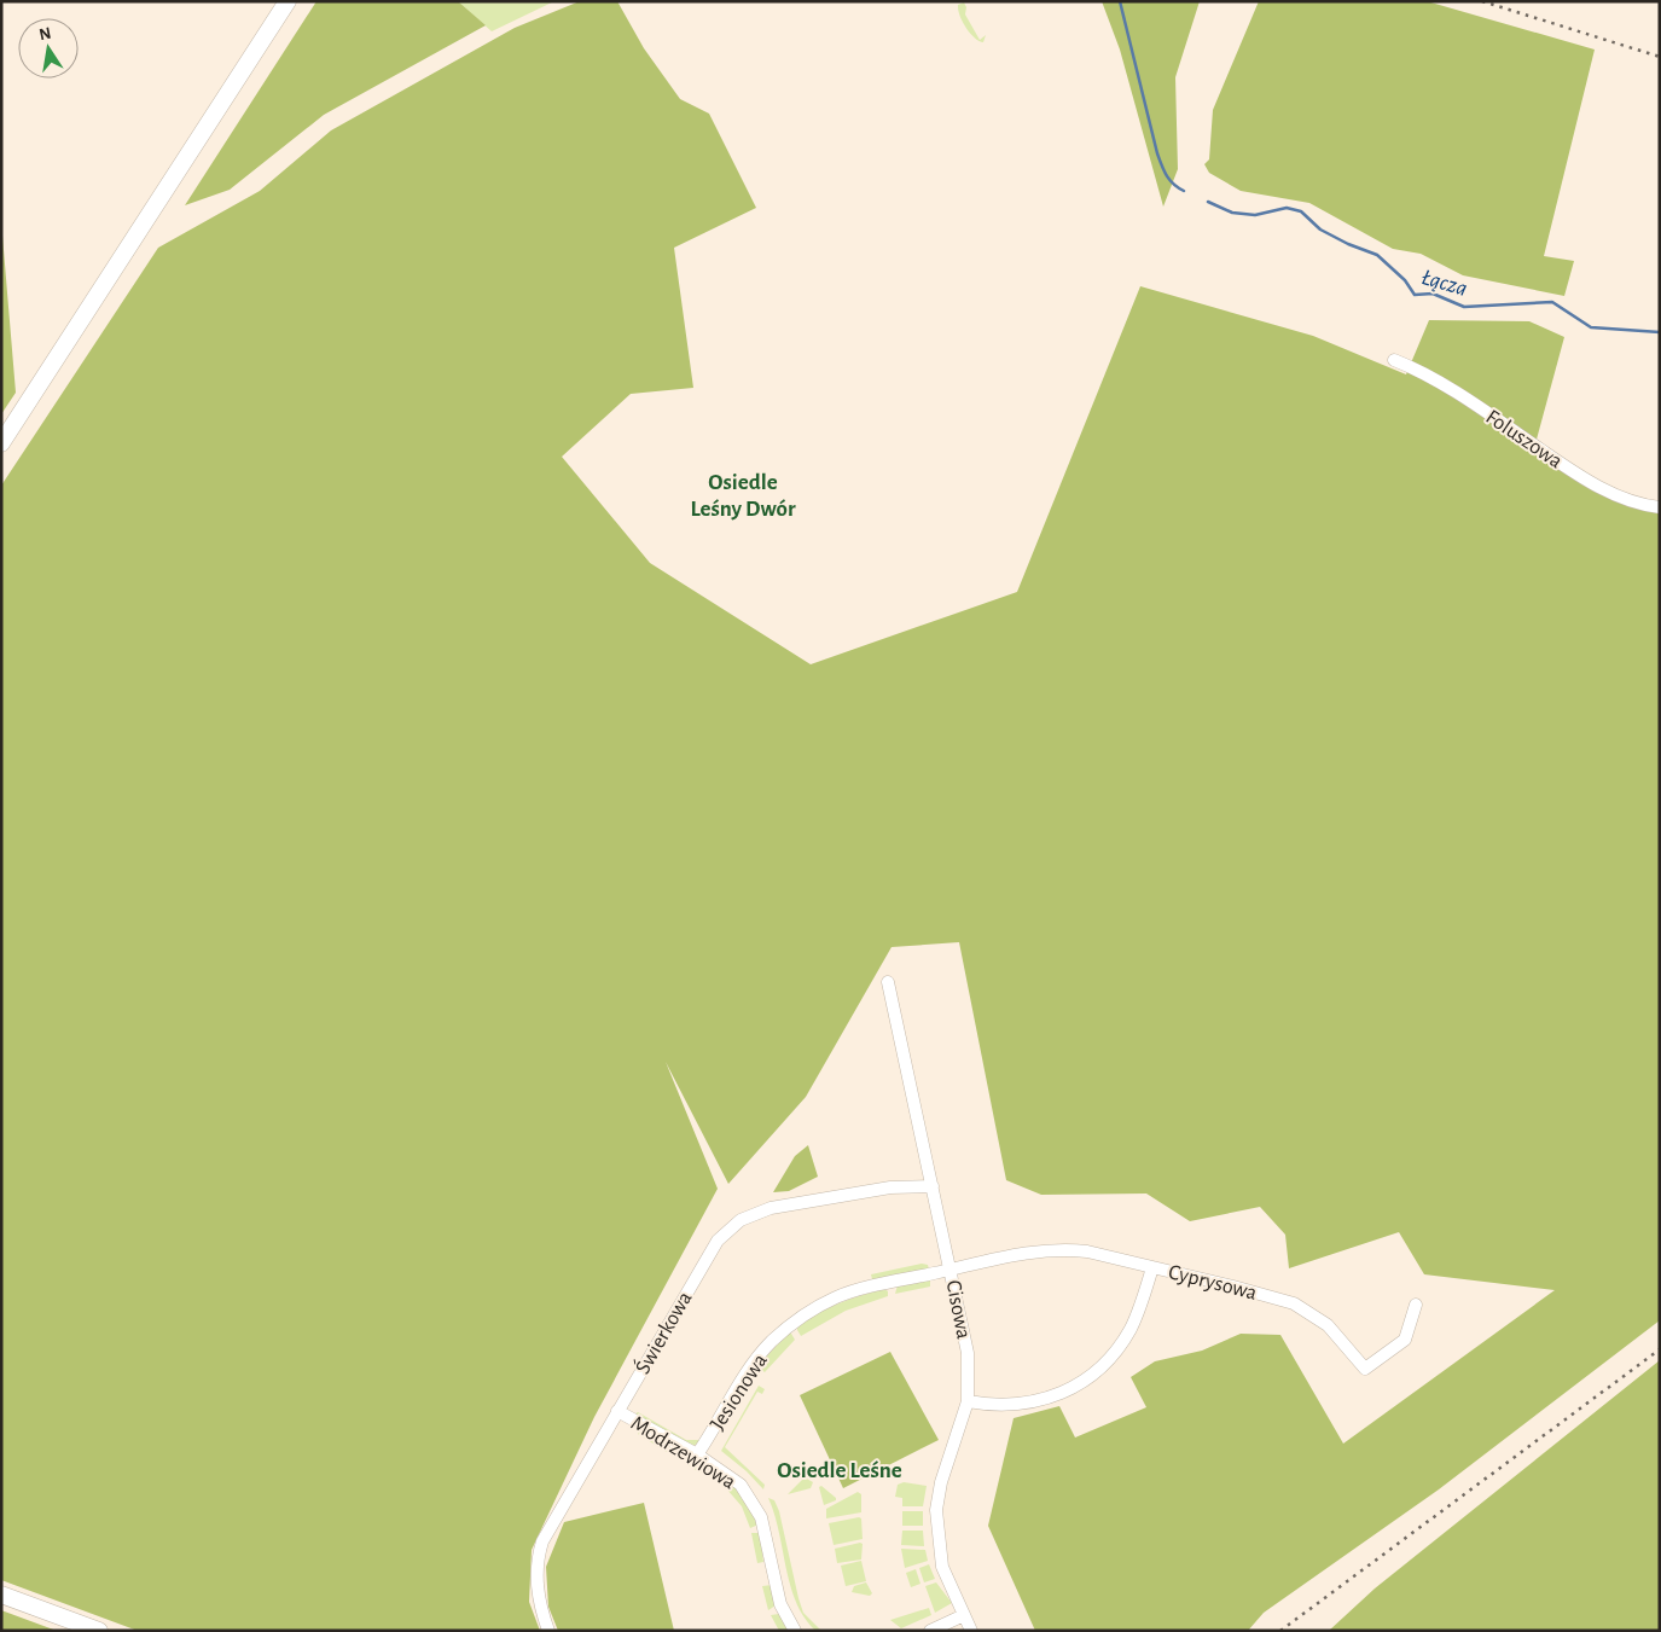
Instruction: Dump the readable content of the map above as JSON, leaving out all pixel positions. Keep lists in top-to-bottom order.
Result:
{
  "streets": {
    "street": [
      "Foluszowa",
      "Cyprysowa",
      "Cisowa",
      "Świerkowa",
      "Jesionowa",
      "Modrzewiowa"
    ]
  },
  "crossings": [
    ["Cyprysowa", "Cisowa"],
    ["Cyprysowa", "Jesionowa"],
    ["Cisowa", "Świerkowa"],
    ["Cisowa", "Jesionowa"],
    ["Świerkowa", "Modrzewiowa"],
    ["Jesionowa", "Modrzewiowa"]
  ],
  "districts": ["Osiedle Leśny Dwór", "Osiedle Leśne"],
  "water": ["Łącza"],
  "north": "top"
}
